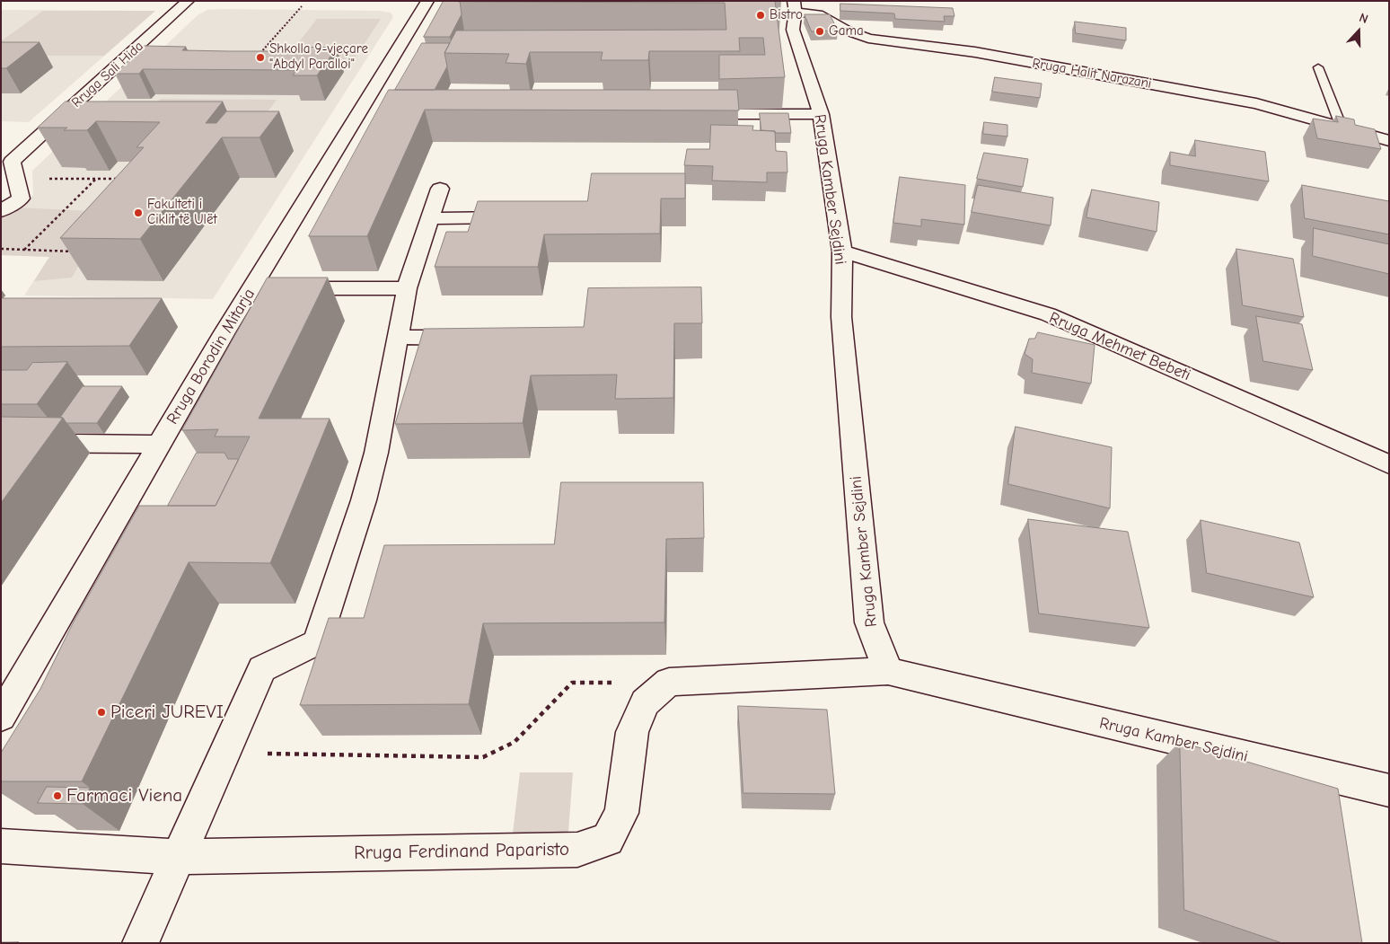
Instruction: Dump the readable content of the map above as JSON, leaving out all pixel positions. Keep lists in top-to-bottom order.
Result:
{
  "streets": {
    "street": [
      "Rruga Halit Narazani",
      "Rruga Sali Hida",
      "Rruga Kamber Sejdini",
      "Rruga Mehmet Bebeti",
      "Rruga Borodin Mitarja",
      "Rruga Ferdinand Paparisto"
    ]
  },
  "crossings": [
    ["Rruga Halit Narazani", "Rruga Kamber Sejdini"],
    ["Rruga Kamber Sejdini", "Rruga Mehmet Bebeti"]
  ],
  "places": [
    "Bistro",
    "Gama",
    "Shkolla 9-vjeçare \"Abdyl Paralloi\"",
    "Fakulteti i Ciklit të Ulët",
    "Piceri JUREVI",
    "Farmaci Viena"
  ],
  "north": "top"
}
